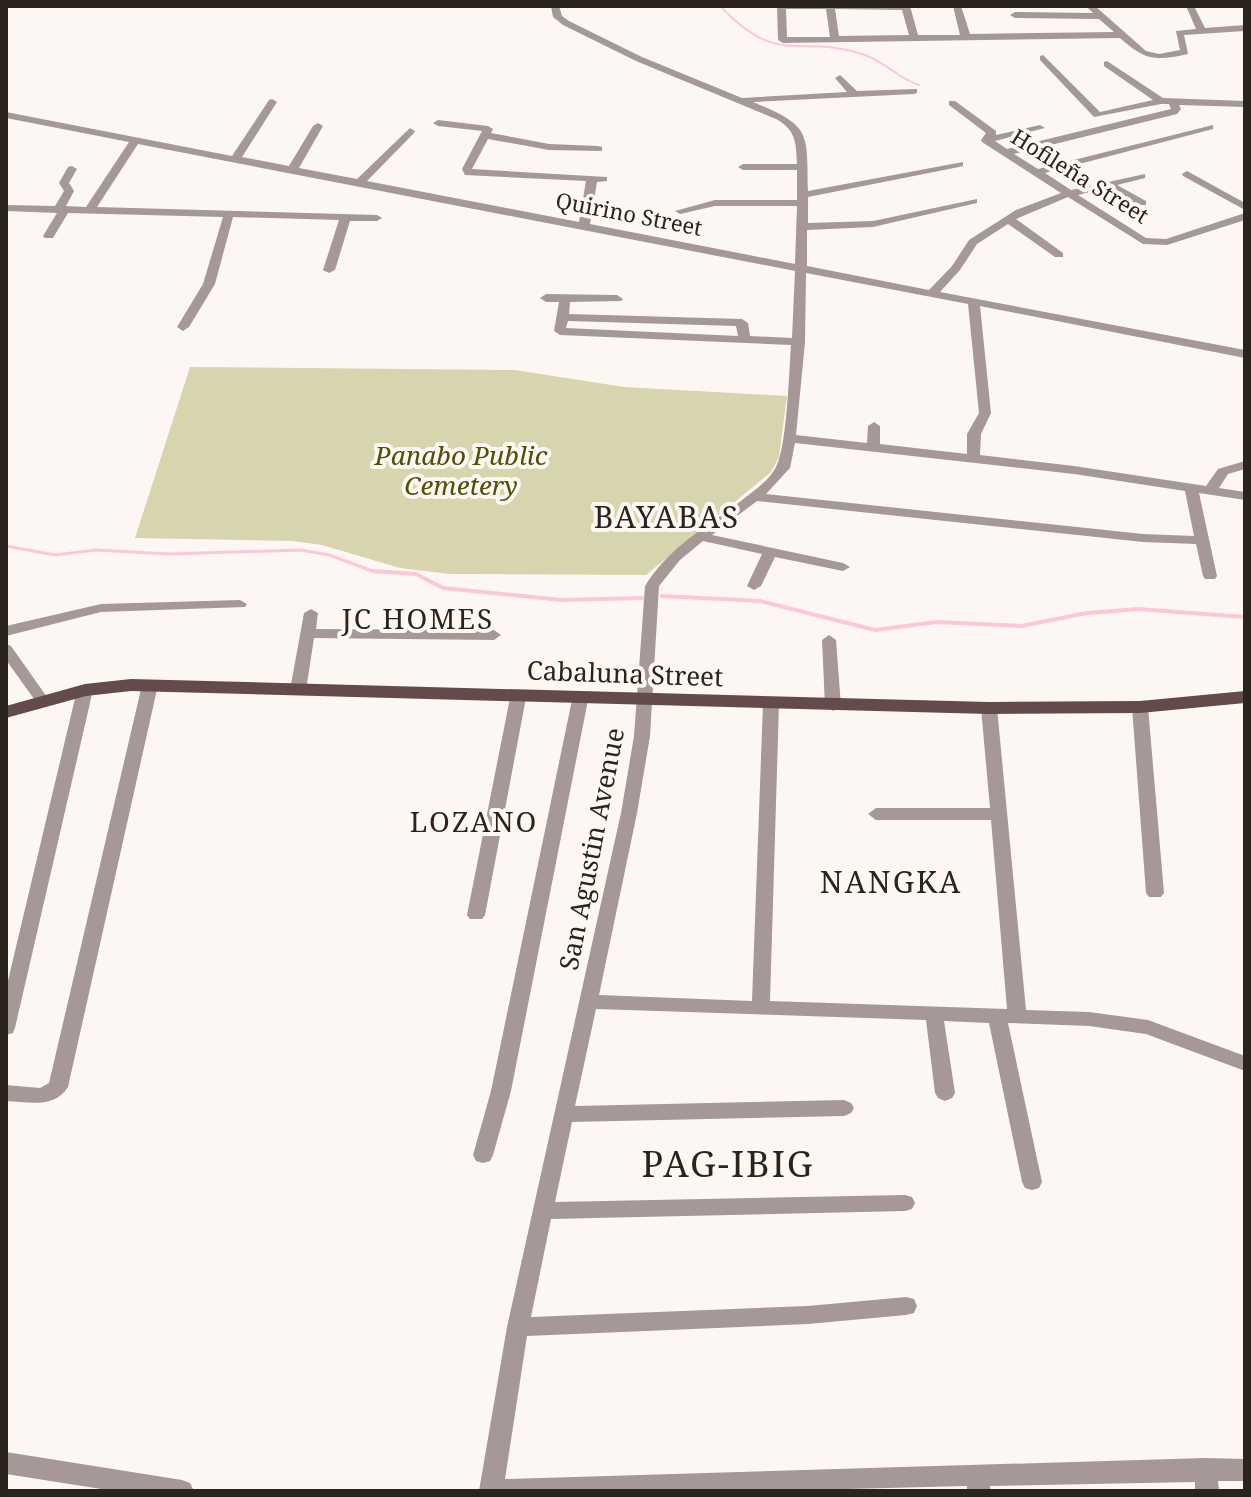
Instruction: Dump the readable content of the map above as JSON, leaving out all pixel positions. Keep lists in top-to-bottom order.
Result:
{
  "streets": {
    "main road": ["Cabaluna Street"],
    "street": ["Hofileña Street", "Quirino Street", "San Agustin Avenue"]
  },
  "crossings": [
    ["Quirino Street", "San Agustin Avenue"],
    ["Cabaluna Street", "San Agustin Avenue"]
  ],
  "districts": [
    "BAYABAS",
    "JC HOMES",
    "LOZANO",
    "NANGKA",
    "PAG-IBIG"
  ],
  "parks": ["Panabo Public Cemetery"]
}
